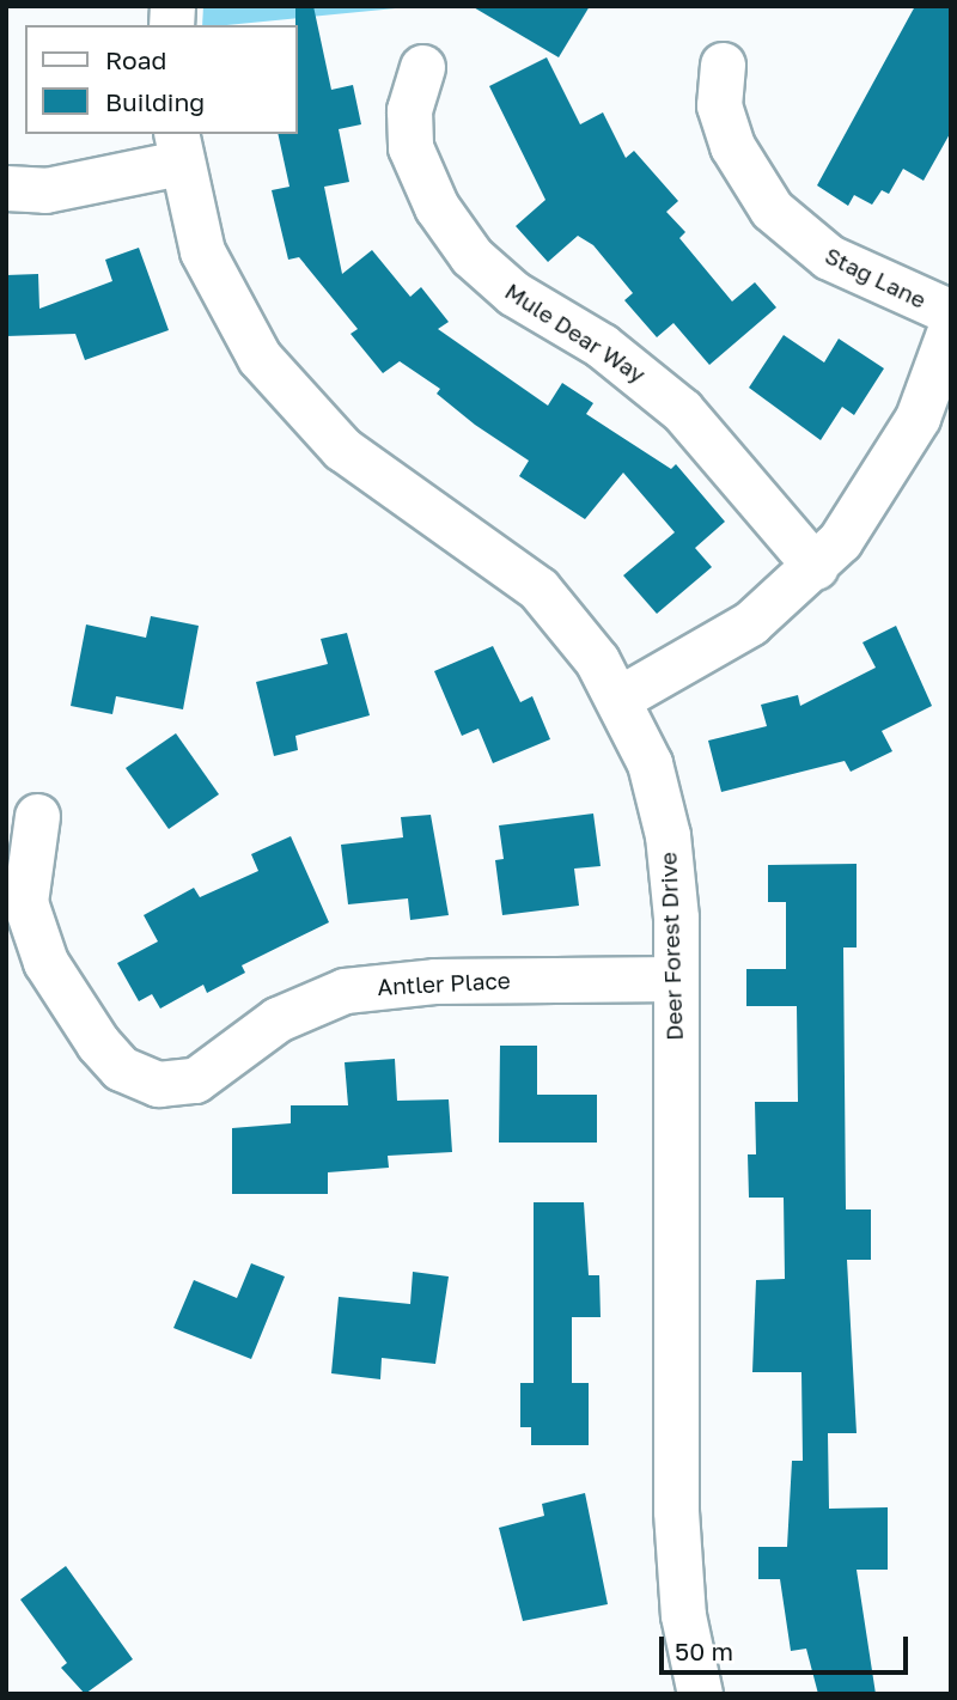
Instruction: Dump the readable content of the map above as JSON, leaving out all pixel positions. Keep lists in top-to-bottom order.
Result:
{
  "streets": {
    "street": [
      "Stag Lane",
      "Mule Dear Way",
      "Deer Forest Drive",
      "Antler Place"
    ]
  },
  "crossings": [
    ["Deer Forest Drive", "Antler Place"]
  ],
  "legend": ["Road", "Building"],
  "scale_bar": "50 m"
}
